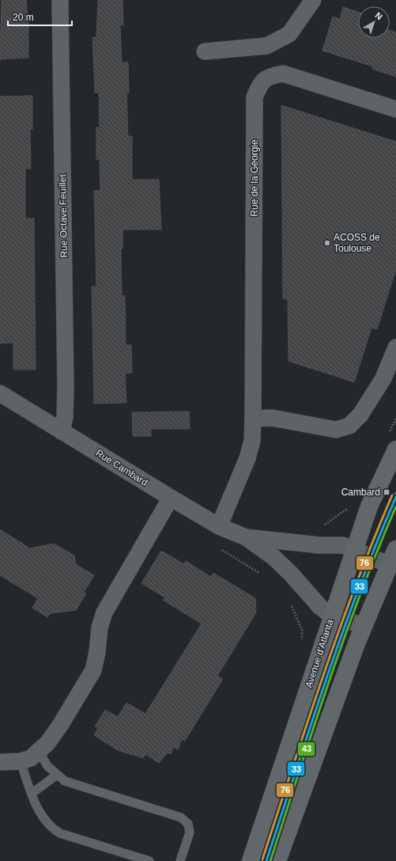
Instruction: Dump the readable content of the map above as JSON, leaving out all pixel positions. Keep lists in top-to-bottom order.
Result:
{
  "streets": {
    "main road": ["Avenue d'Atlanta"],
    "street": ["Rue de la Géorgie", "Rue Octave Feuillet", "Rue Cambard"]
  },
  "crossings": [
    ["Rue de la Géorgie", "Rue Cambard"],
    ["Rue Octave Feuillet", "Rue Cambard"],
    ["Rue Cambard", "Avenue d'Atlanta"]
  ],
  "places": {
    "other": ["ACOSS de Toulouse"],
    "transit": ["Cambard"]
  },
  "lines": ["transit line 76", "transit line 33", "transit line 43"],
  "scale_bar": "20 m",
  "north": "top right"
}
